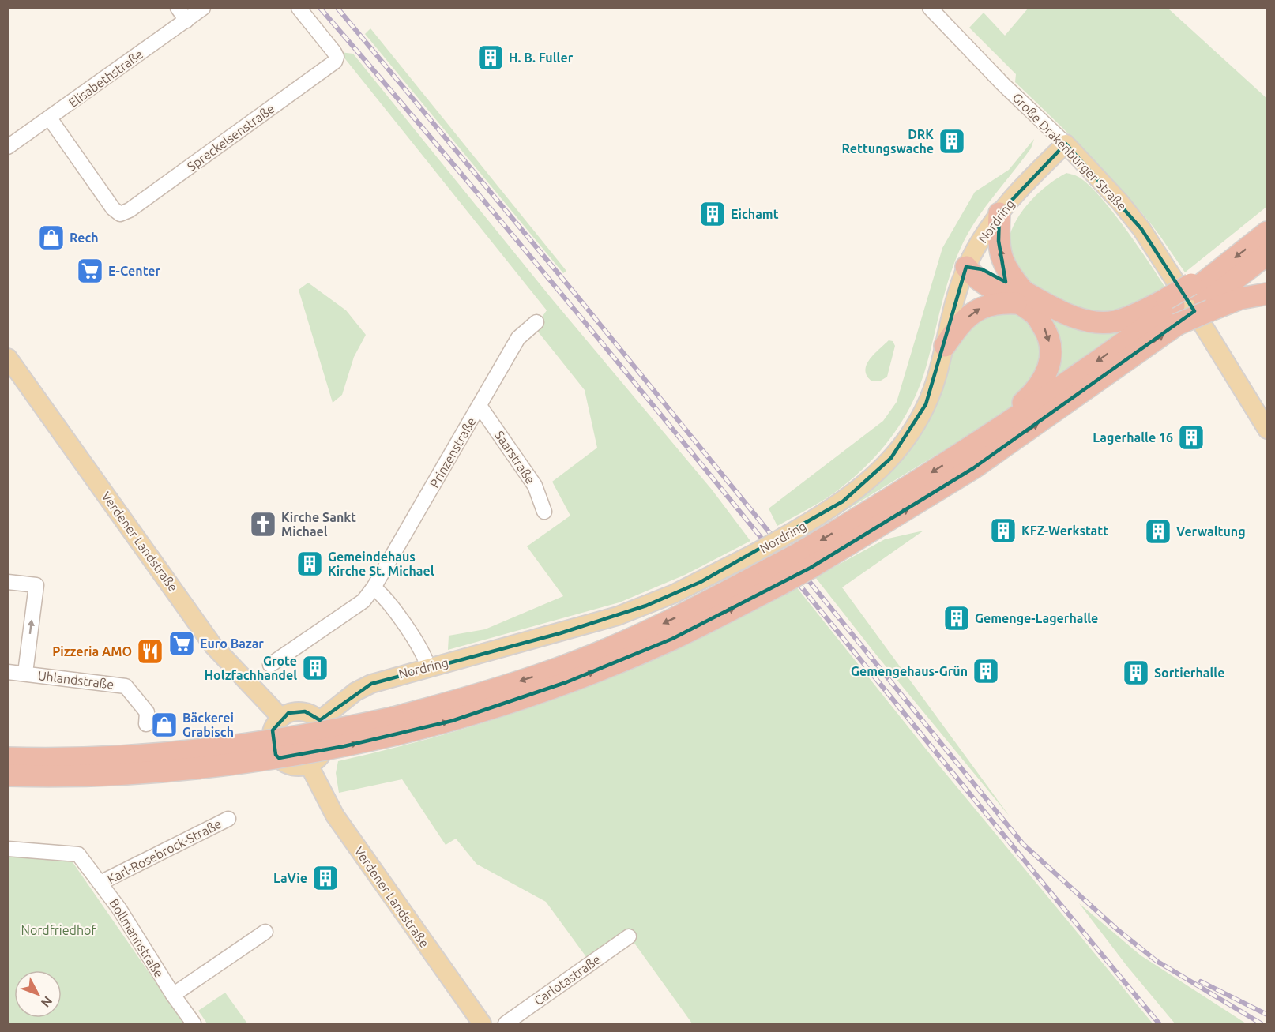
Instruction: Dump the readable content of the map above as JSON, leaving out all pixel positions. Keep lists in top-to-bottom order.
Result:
{
  "streets": {
    "main road": ["Große Drakenburger Straße", "Nordring", "Verdener Landstraße"],
    "street": [
      "Elisabethstraße",
      "Spreckelsenstraße",
      "Prinzenstraße",
      "Saarstraße",
      "Uhlandstraße",
      "Karl-Rosebrock-Straße",
      "Bollmannstraße",
      "Carlotastraße"
    ]
  },
  "crossings": [
    ["Elisabethstraße", "Spreckelsenstraße"],
    ["Große Drakenburger Straße", "Nordring"],
    ["Nordring", "Verdener Landstraße"],
    ["Prinzenstraße", "Saarstraße"],
    ["Karl-Rosebrock-Straße", "Bollmannstraße"]
  ],
  "parks": ["Nordfriedhof"],
  "places": {
    "building": [
      "H. B. Fuller",
      "DRK Rettungswache",
      "Eichamt",
      "Lagerhalle 16",
      "KFZ-Werkstatt",
      "Verwaltung",
      "Gemeindehaus Kirche St. Michael",
      "Gemenge-Lagerhalle",
      "Grote Holzfachhandel",
      "Gemengehaus-Grün",
      "Sortierhalle",
      "LaVie"
    ],
    "shop": ["Rech", "Bäckerei Grabisch"],
    "supermarket": ["E-Center", "Euro Bazar"],
    "church": ["Kirche Sankt Michael"],
    "restaurant": ["Pizzeria AMO"]
  },
  "north": "bottom right"
}
